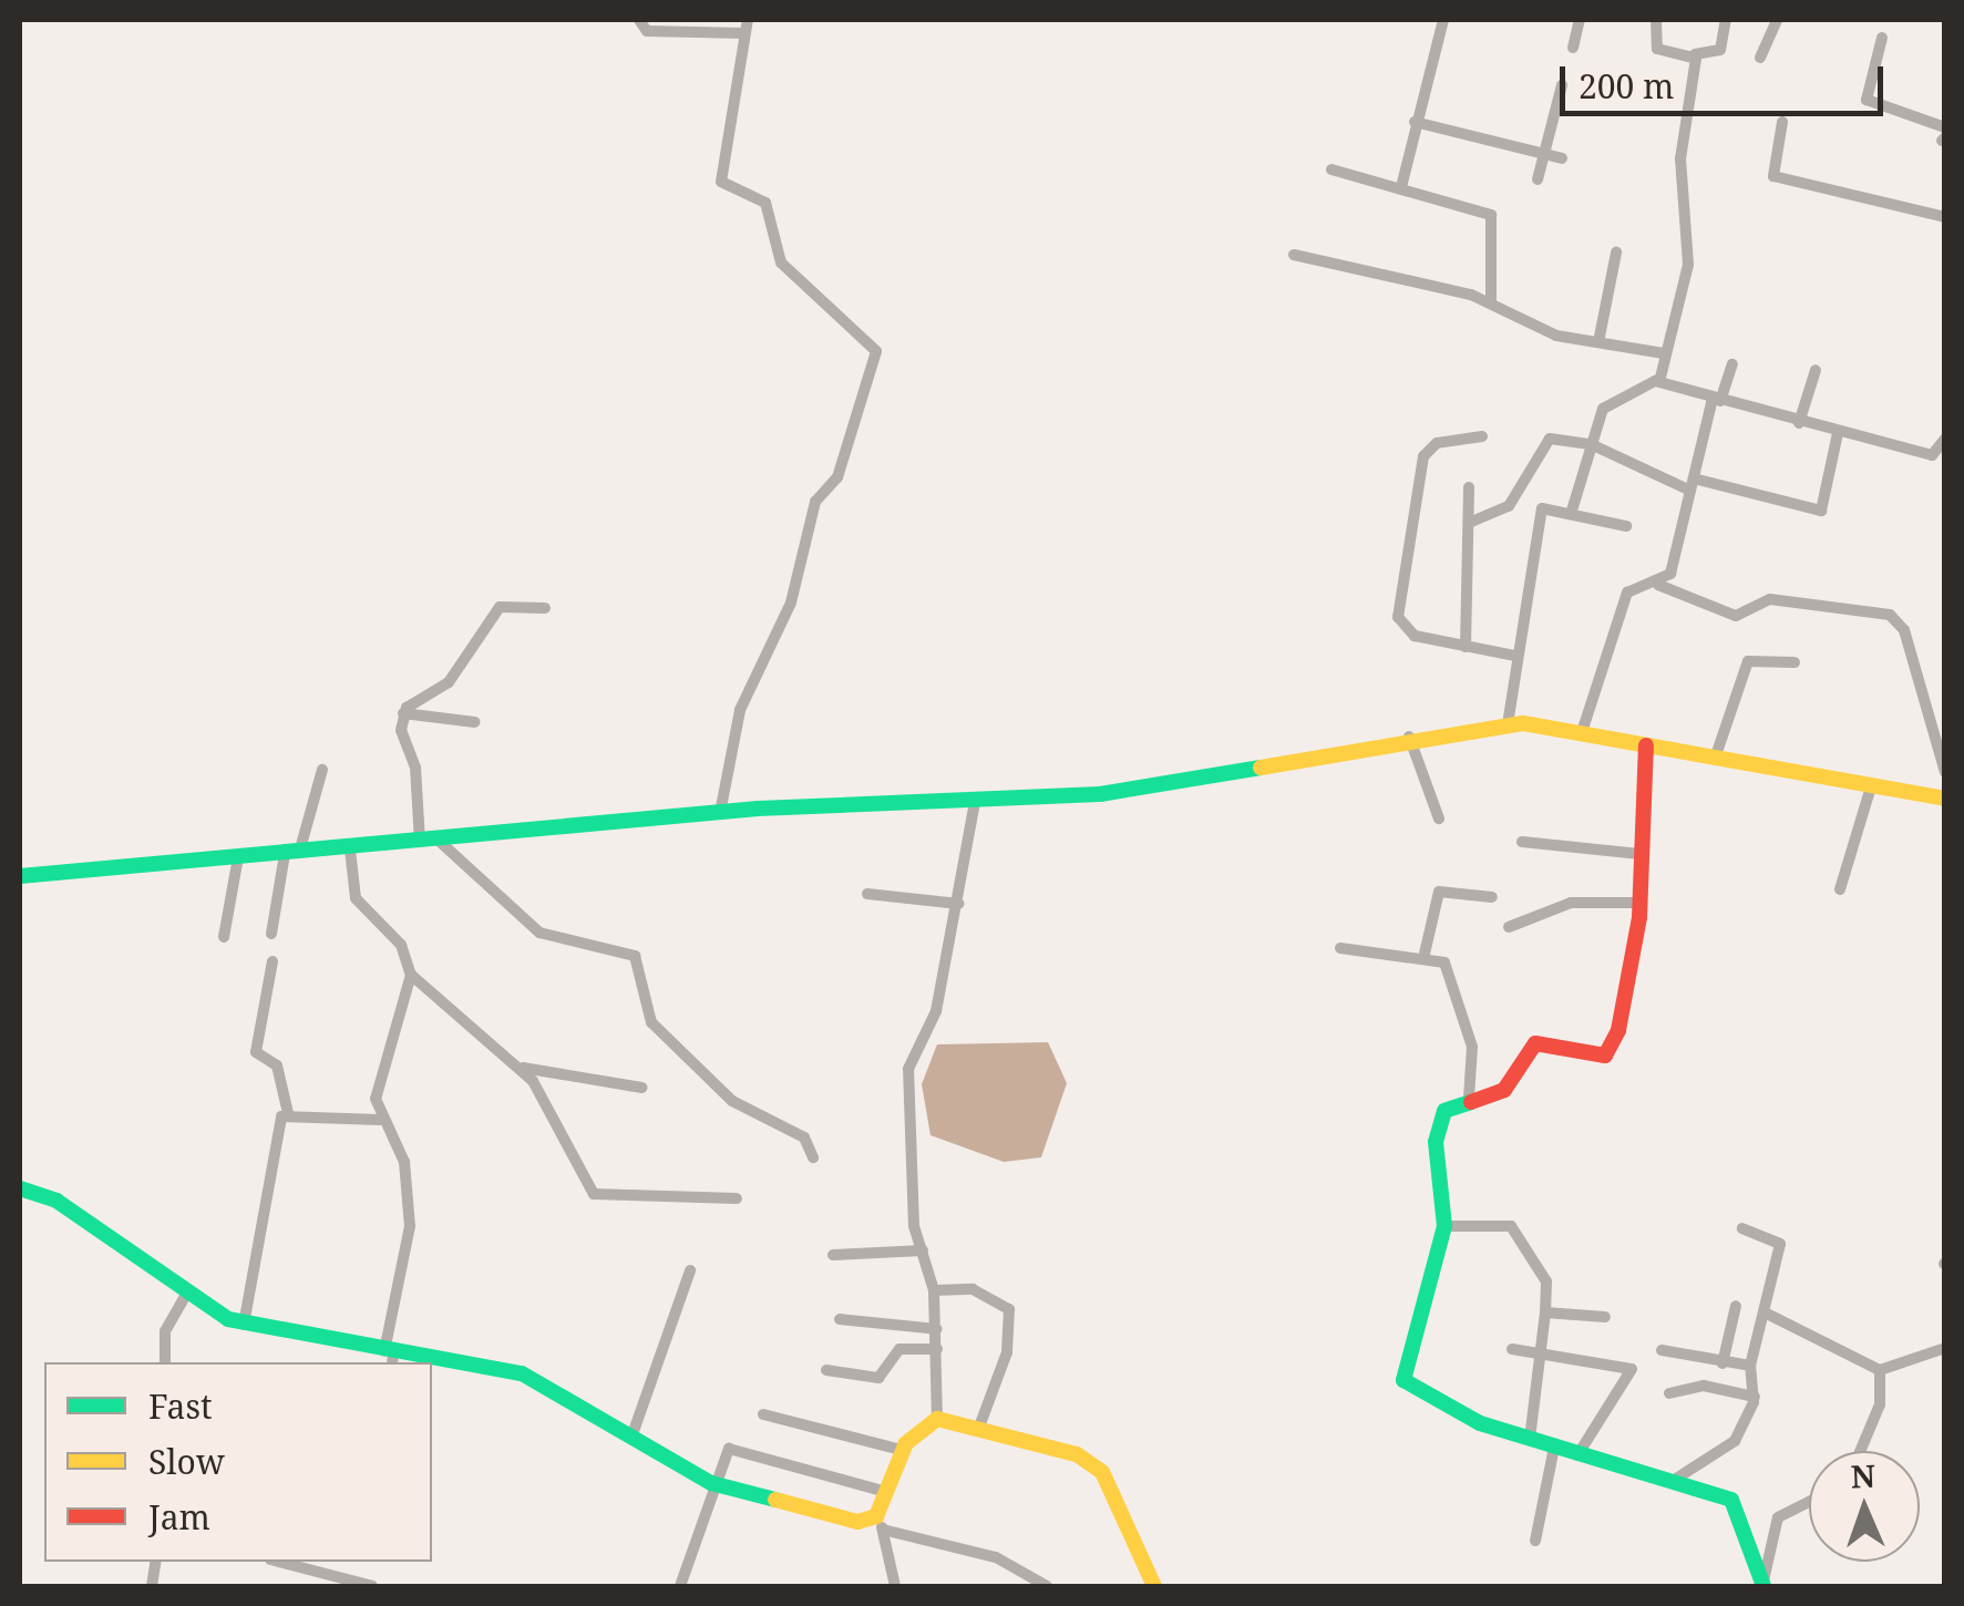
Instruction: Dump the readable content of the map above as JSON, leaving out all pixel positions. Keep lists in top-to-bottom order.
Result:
{
  "legend": ["Fast", "Slow", "Jam"],
  "scale_bar": "200 m",
  "north": "top"
}
